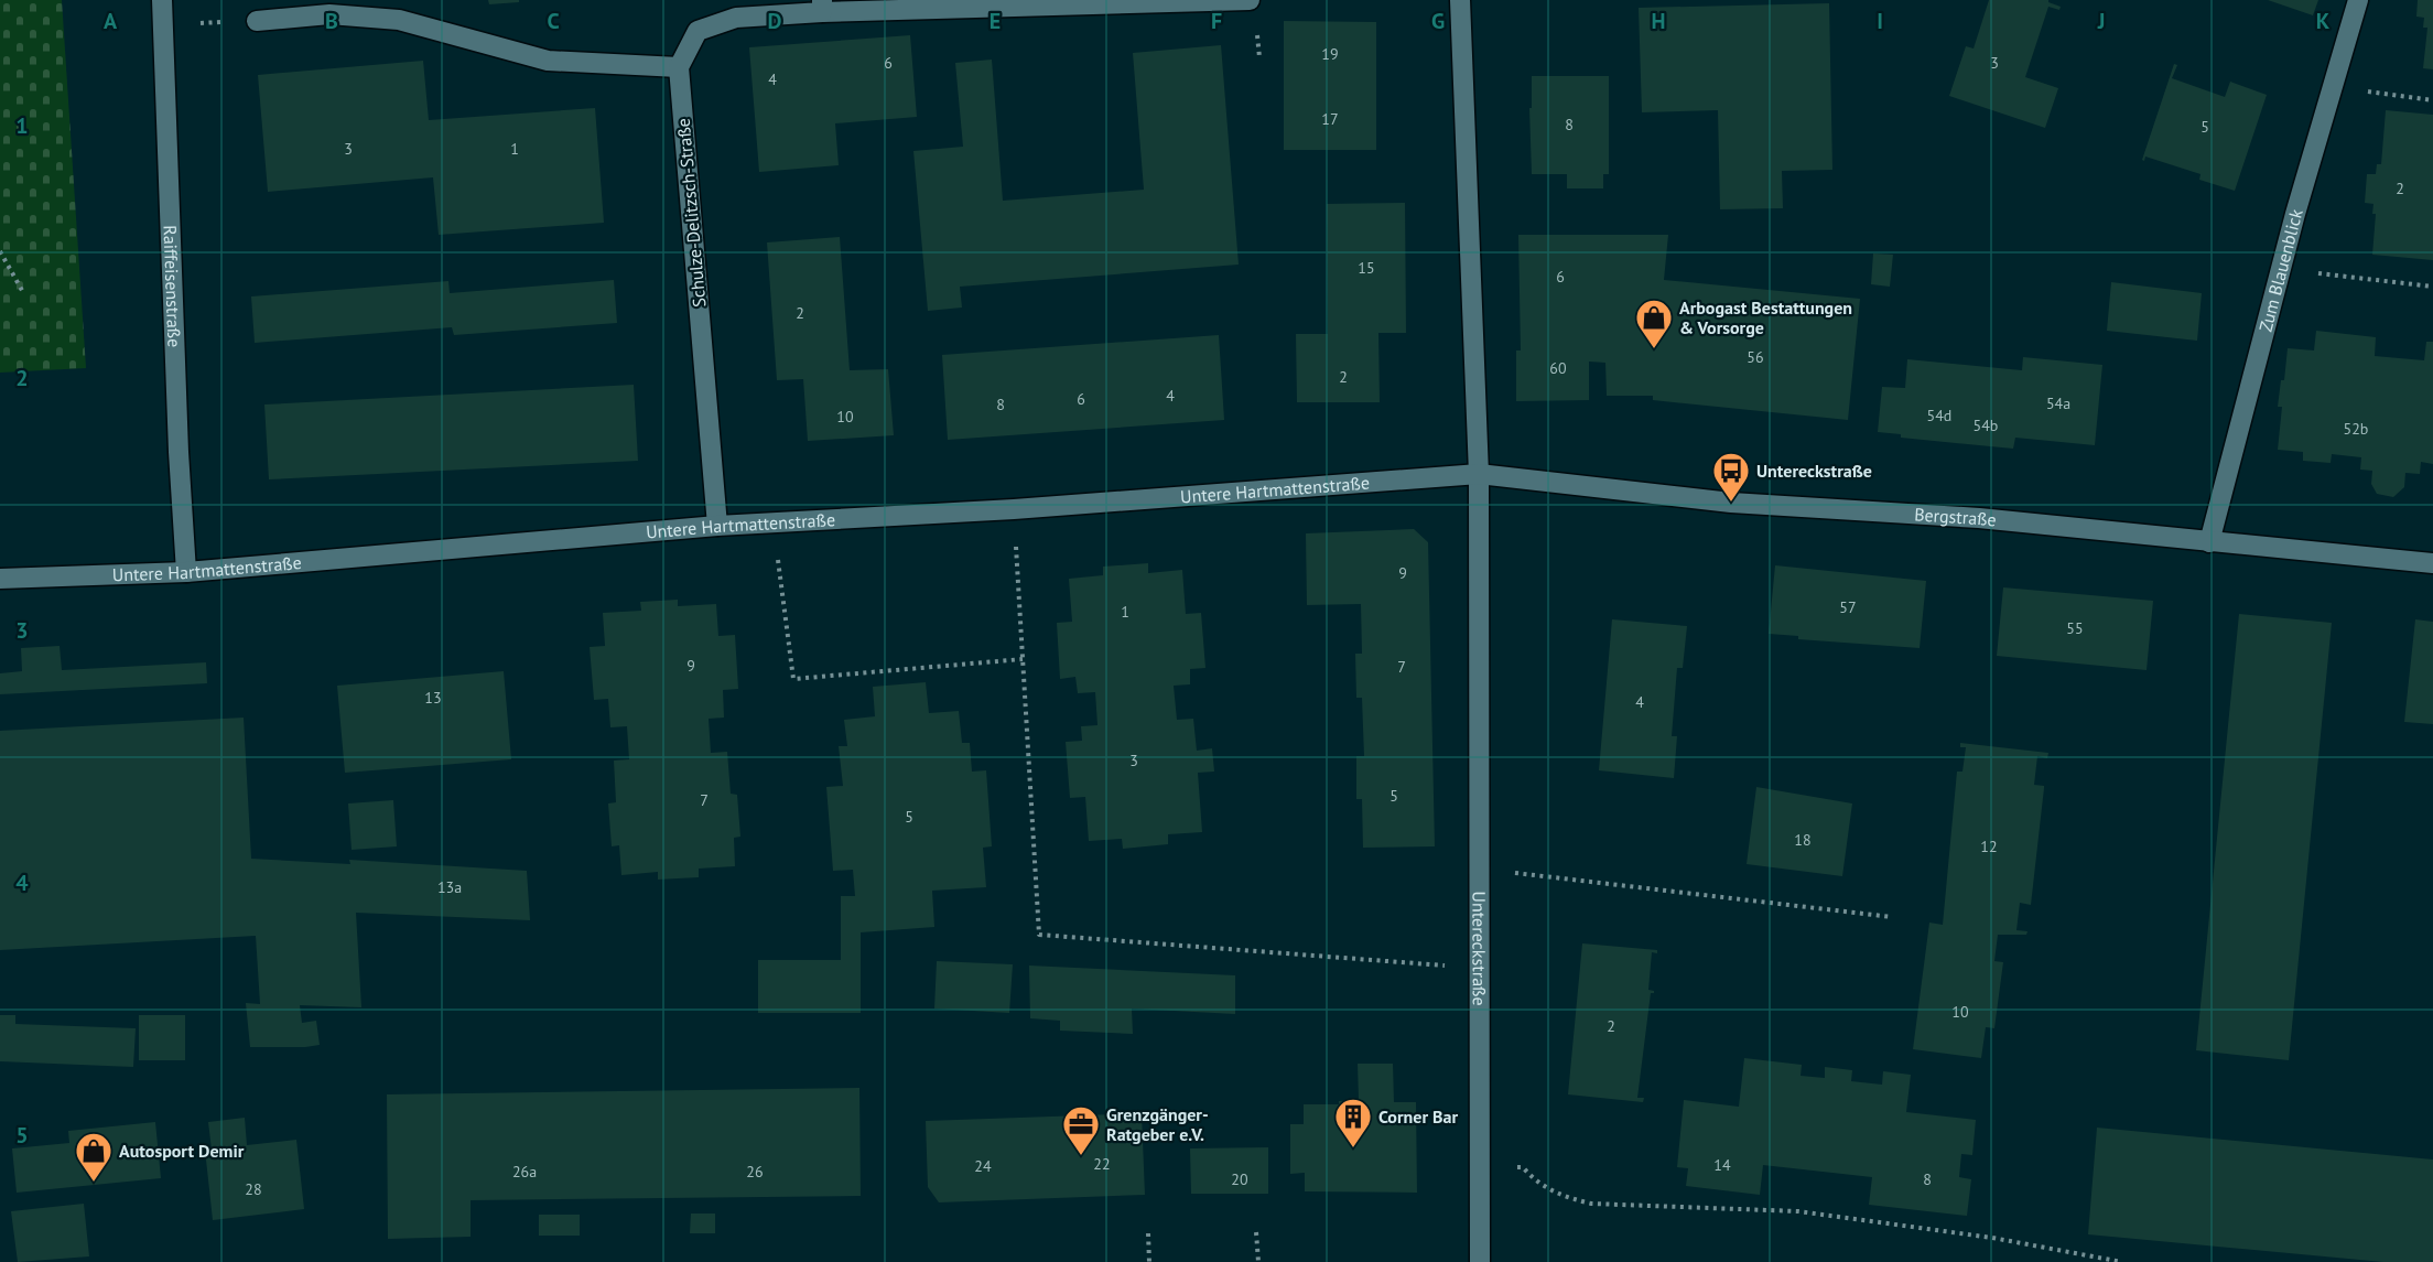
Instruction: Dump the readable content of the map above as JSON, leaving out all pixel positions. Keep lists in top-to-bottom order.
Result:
{
  "streets": {
    "street": [
      "Schulze-Delitzsch-Straße",
      "Zum Blauenblick",
      "Raiffeisenstraße",
      "Untere Hartmattenstraße",
      "Bergstraße",
      "Untereckstraße"
    ]
  },
  "crossings": [
    ["Schulze-Delitzsch-Straße", "Untere Hartmattenstraße"],
    ["Zum Blauenblick", "Bergstraße"],
    ["Raiffeisenstraße", "Untere Hartmattenstraße"],
    ["Untere Hartmattenstraße", "Bergstraße"],
    ["Untere Hartmattenstraße", "Untereckstraße"],
    ["Bergstraße", "Untereckstraße"]
  ],
  "places": {
    "shop": ["Arbogast Bestattungen & Vorsorge", "Autosport Demir"],
    "bus stop": ["Untereckstraße"],
    "building": ["Corner Bar"],
    "office": ["Grenzgänger- Ratgeber e.V."]
  },
  "house_numbers": [
    "19",
    "6",
    "3",
    "4",
    "17",
    "8",
    "5",
    "3",
    "1",
    "2",
    "15",
    "6",
    "2",
    "56",
    "60",
    "2",
    "4",
    "6",
    "54a",
    "8",
    "54d",
    "10",
    "54b",
    "52b",
    "9",
    "57",
    "1",
    "55",
    "9",
    "7",
    "13",
    "4",
    "3",
    "5",
    "7",
    "5",
    "18",
    "12",
    "13a",
    "10",
    "2",
    "22",
    "14",
    "24",
    "26a",
    "26",
    "20",
    "8",
    "28"
  ],
  "grid": {
    "columns": [
      "A",
      "B",
      "C",
      "D",
      "E",
      "F",
      "G",
      "H",
      "I",
      "J",
      "K"
    ],
    "rows": [
      "1",
      "2",
      "3",
      "4",
      "5"
    ]
  }
}
